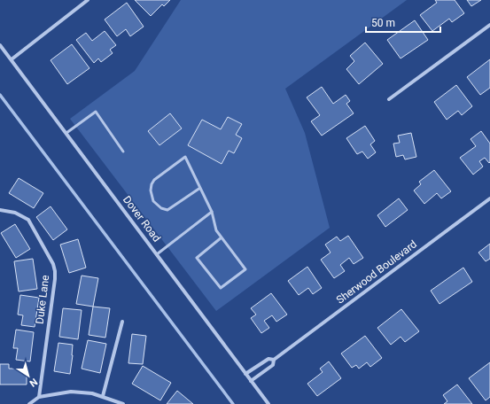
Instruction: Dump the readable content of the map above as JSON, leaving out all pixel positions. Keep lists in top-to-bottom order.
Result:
{
  "streets": {
    "street": ["Dover Road", "Sherwood Boulevard", "Duke Lane"]
  },
  "crossings": [
    ["Dover Road", "Sherwood Boulevard"]
  ],
  "scale_bar": "50 m",
  "north": "bottom right"
}
